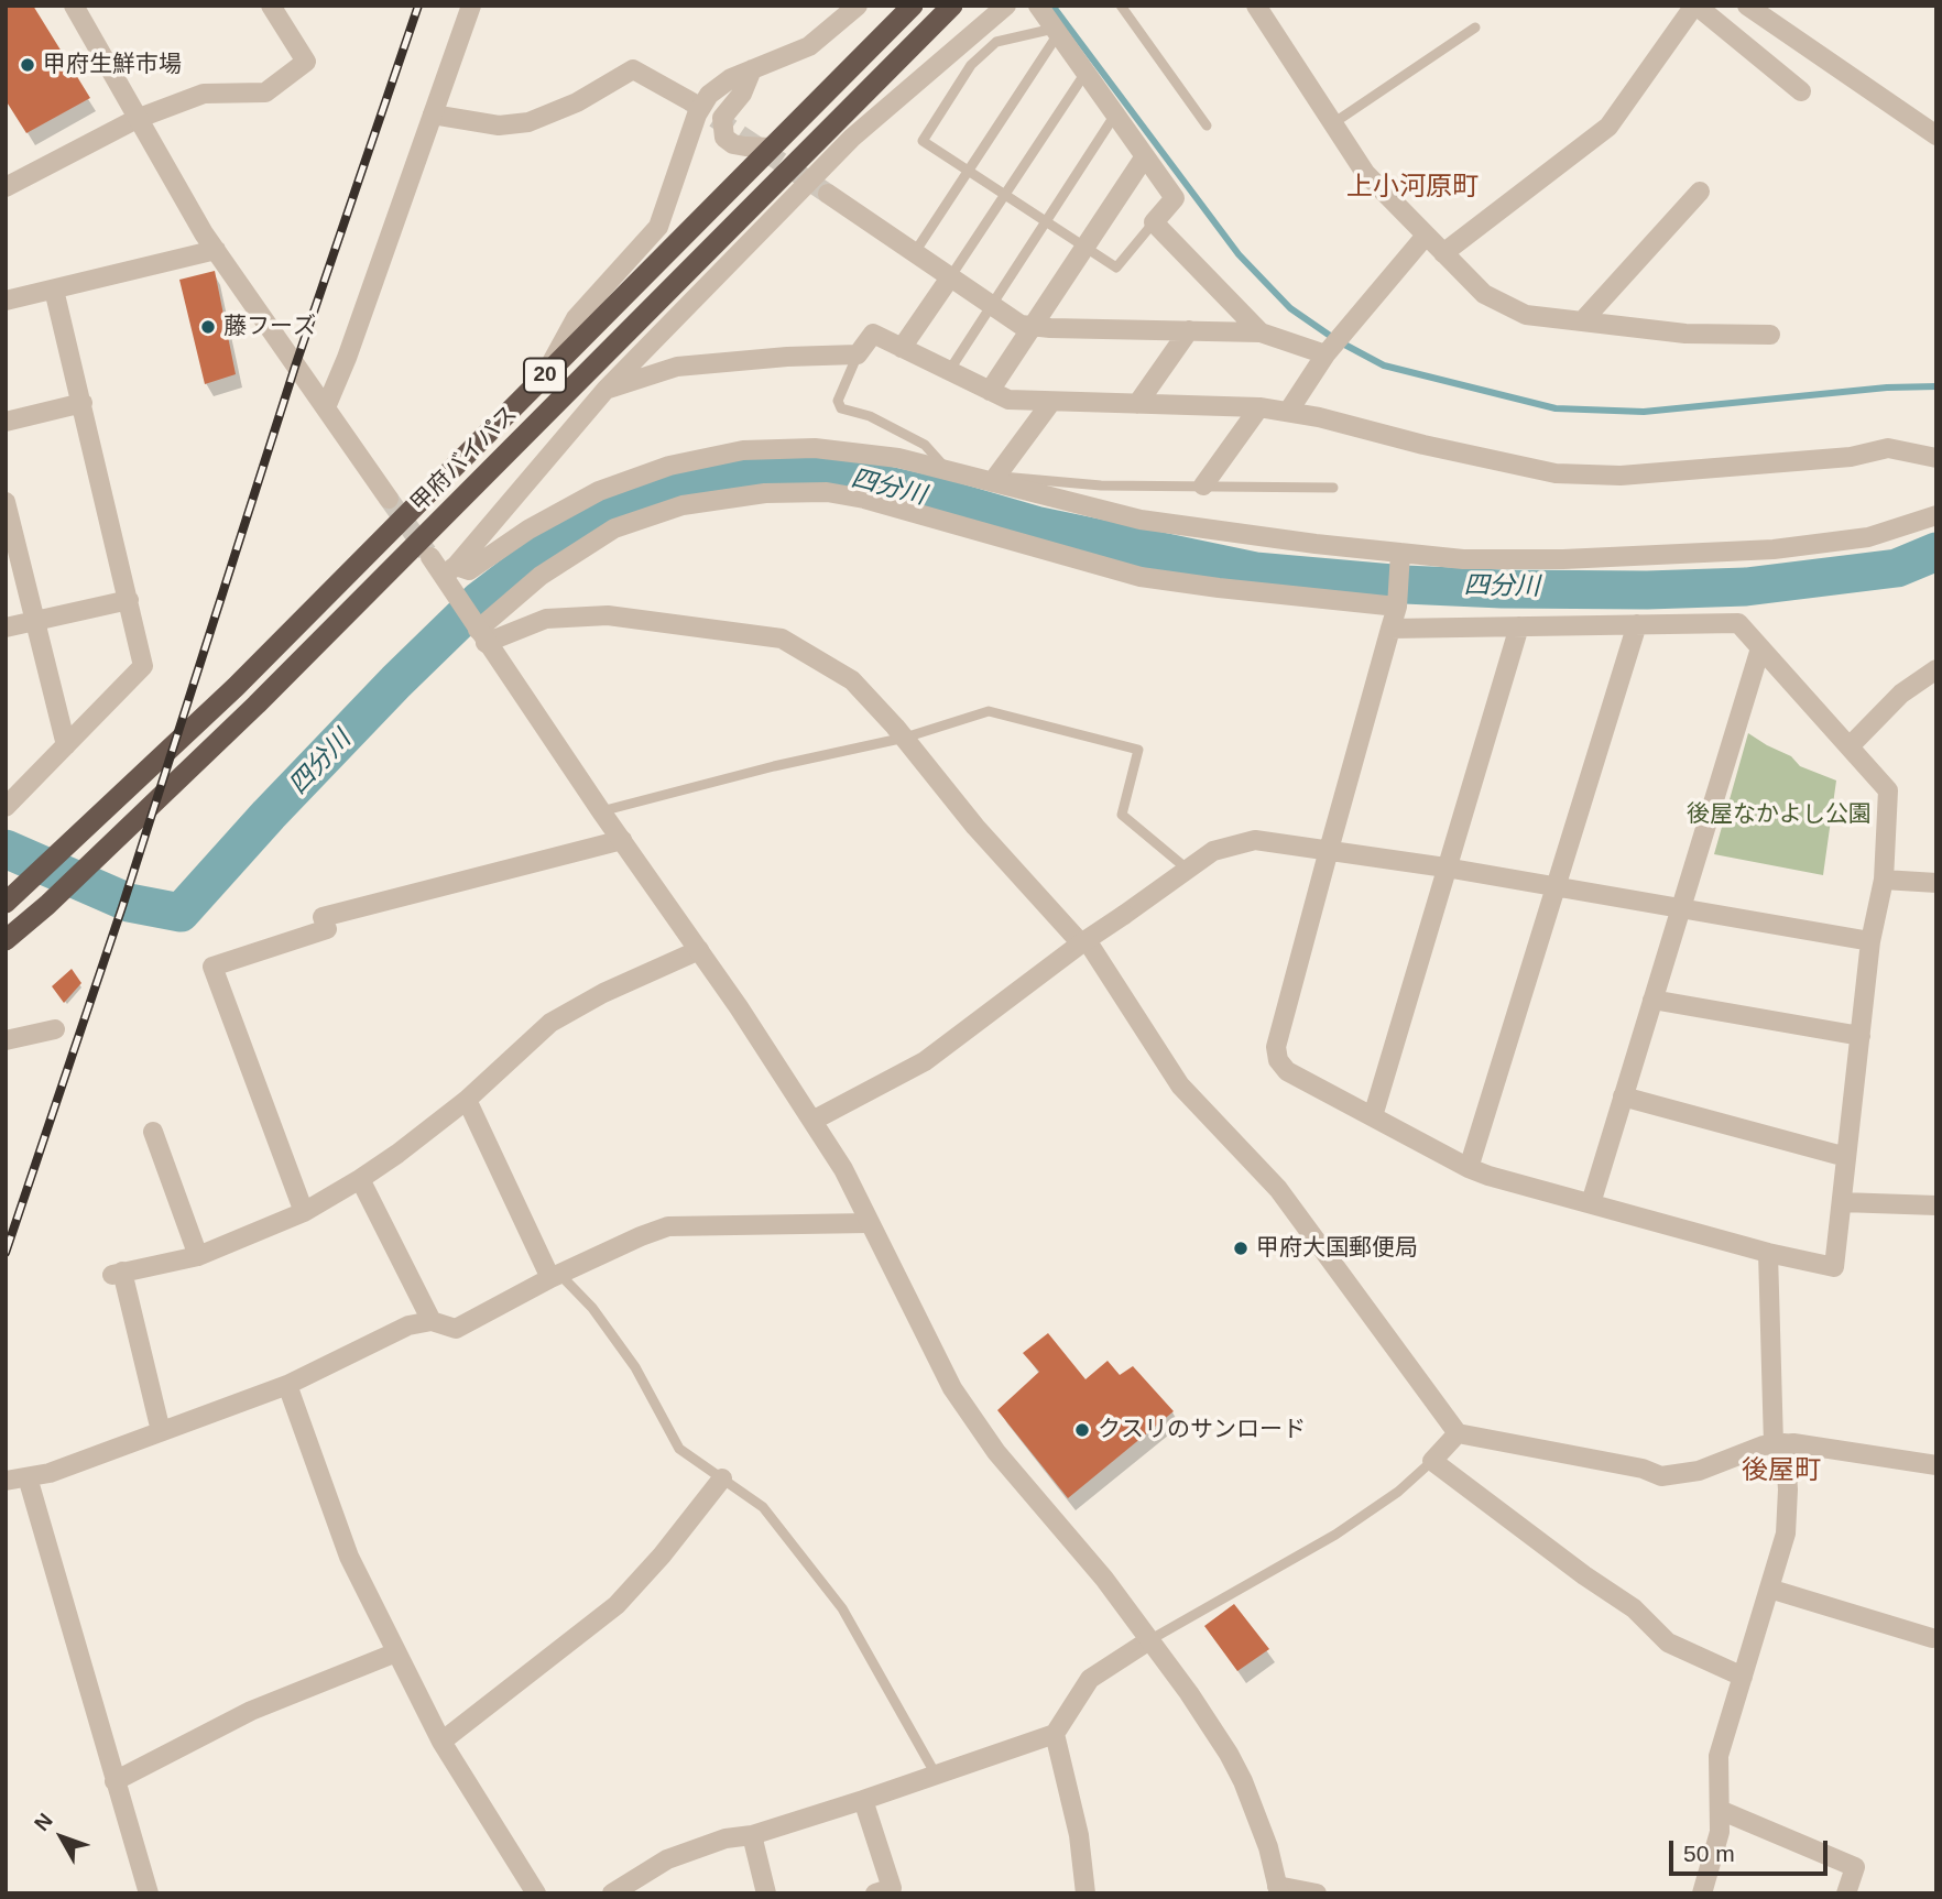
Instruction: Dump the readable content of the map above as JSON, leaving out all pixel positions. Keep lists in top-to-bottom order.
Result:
{
  "streets": {
    "highway": ["20", "甲府バイパス"]
  },
  "districts": ["上小河原町", "後屋町"],
  "water": ["四分川"],
  "parks": ["後屋なかよし公園"],
  "places": [
    "甲府生鮮市場",
    "藤フーズ",
    "甲府大国郵便局",
    "クスリのサンロード"
  ],
  "scale_bar": "50 m",
  "north": "top left"
}
